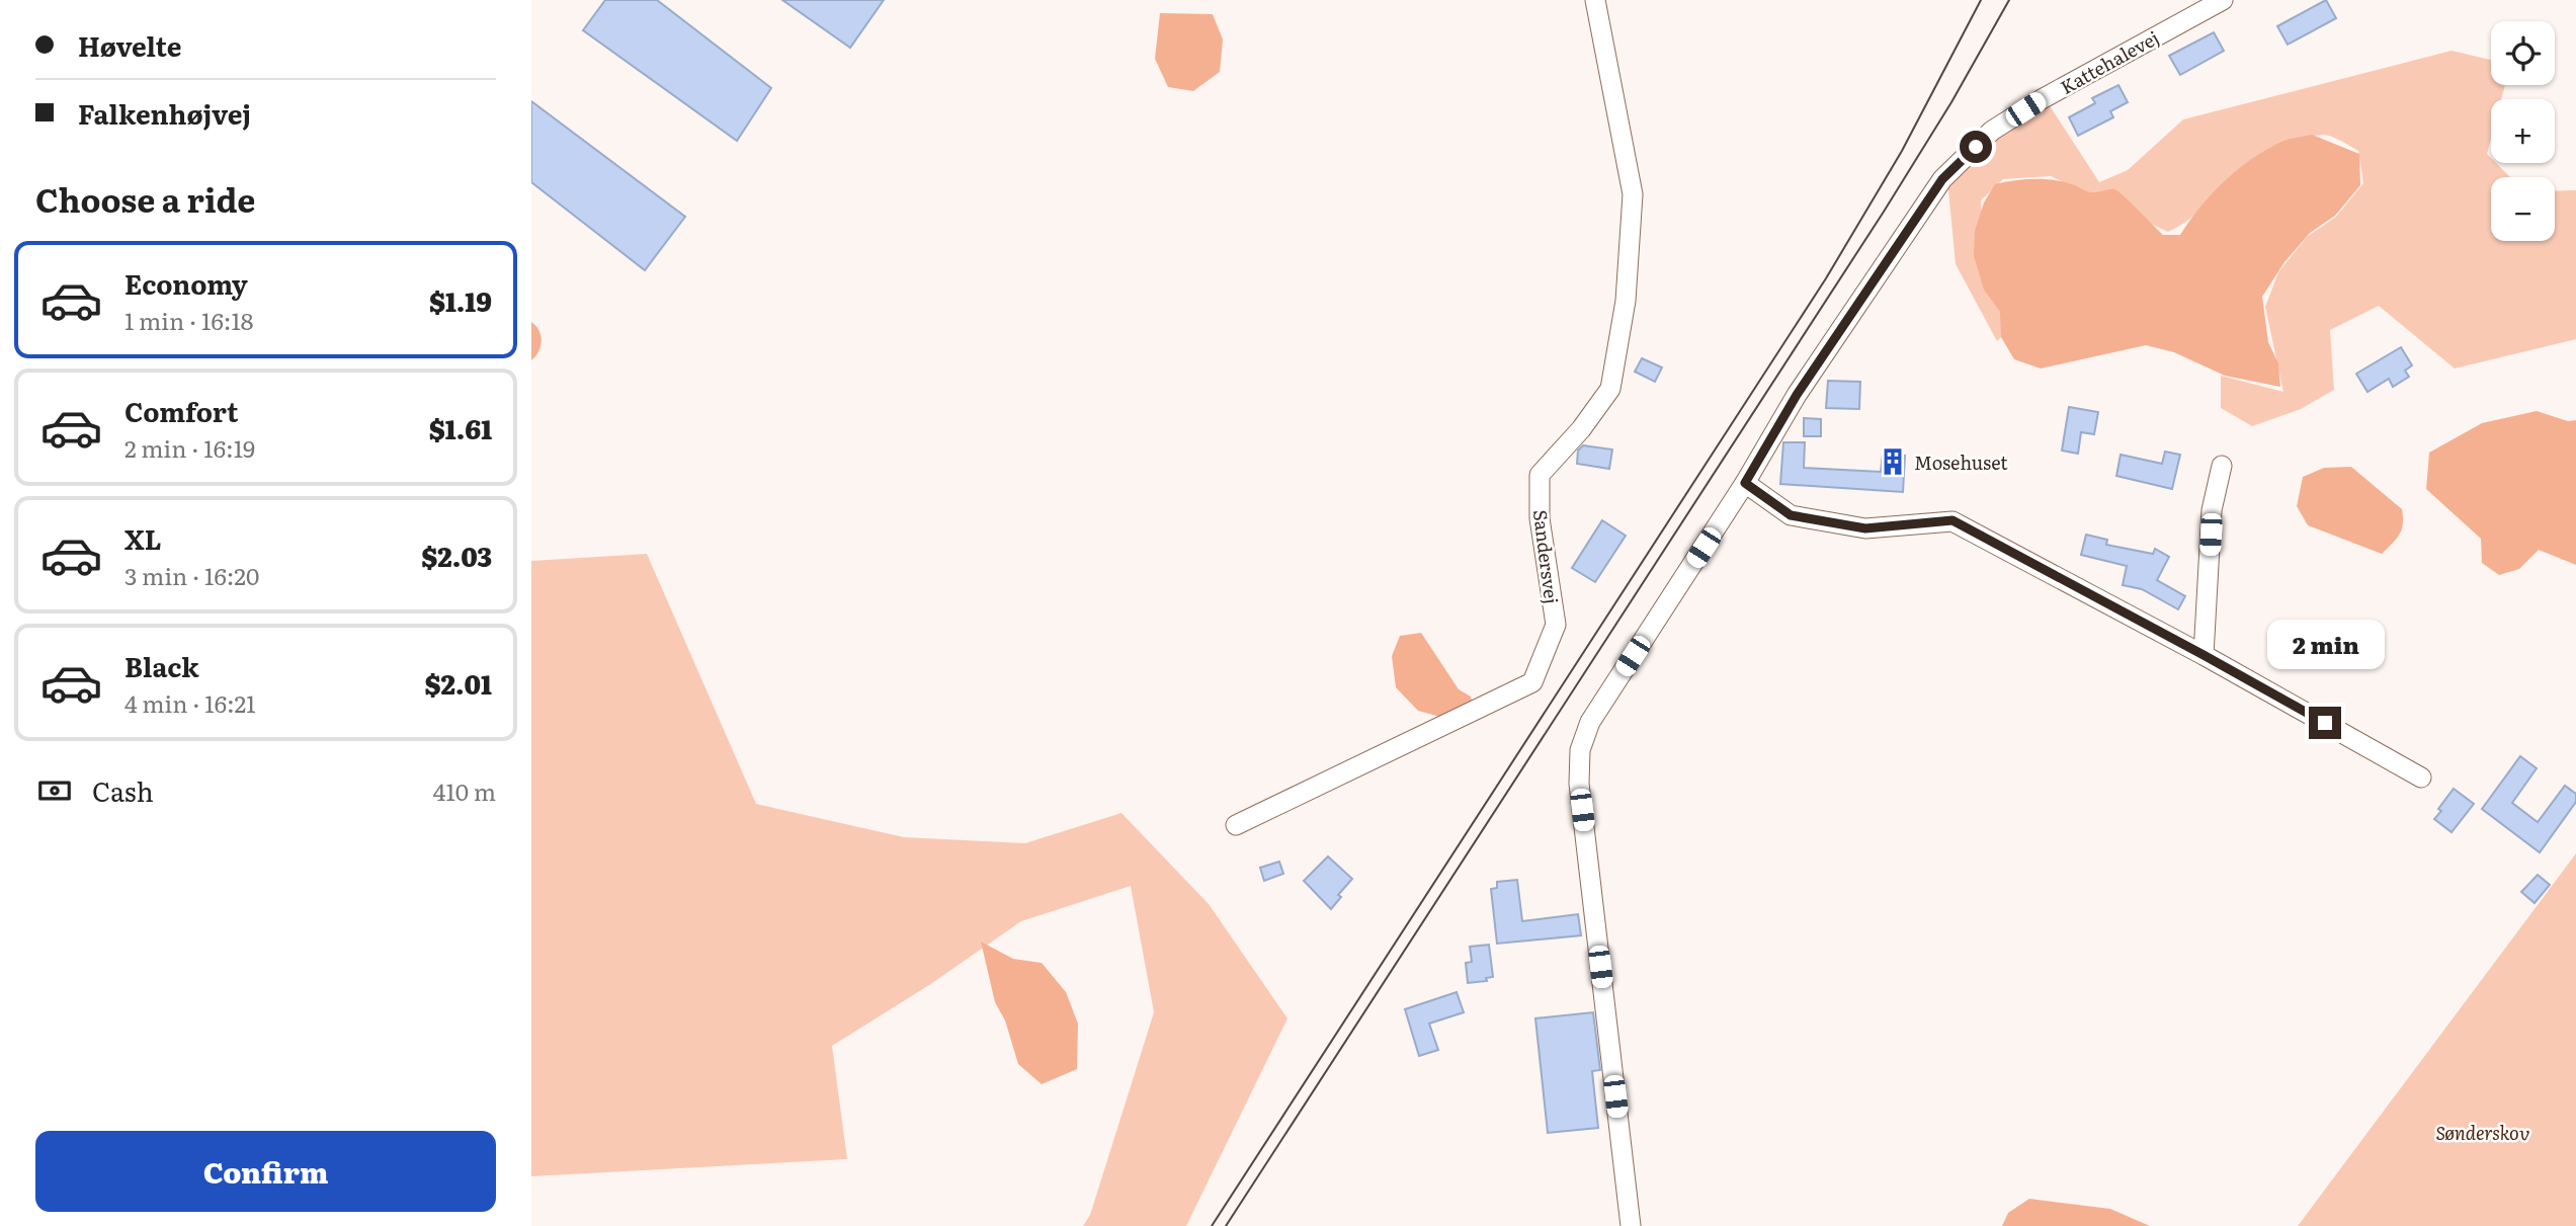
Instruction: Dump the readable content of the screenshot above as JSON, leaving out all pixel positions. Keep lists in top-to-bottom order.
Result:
{
  "streets": {
    "street": ["Kattehalevej", "Sandersvej"]
  },
  "parks": ["Sønderskov"],
  "places": {
    "building": ["Mosehuset"]
  },
  "page": {
    "banner": ["Høvelte", "Falkenhøjvej"],
    "map_buttons": ["+", "−"],
    "heading": "Choose a ride",
    "list": [
      {
        "name": "Economy",
        "note": "1 min · 16:18",
        "value": "$1.19"
      },
      {
        "name": "Comfort",
        "note": "2 min · 16:19",
        "value": "$1.61"
      },
      {
        "name": "XL",
        "note": "3 min · 16:20",
        "value": "$2.03"
      },
      {
        "name": "Black",
        "note": "4 min · 16:21",
        "value": "$2.01"
      }
    ],
    "bubble": "2 min",
    "pay": ["Cash", "410 m"],
    "buttons": "Confirm"
  }
}
